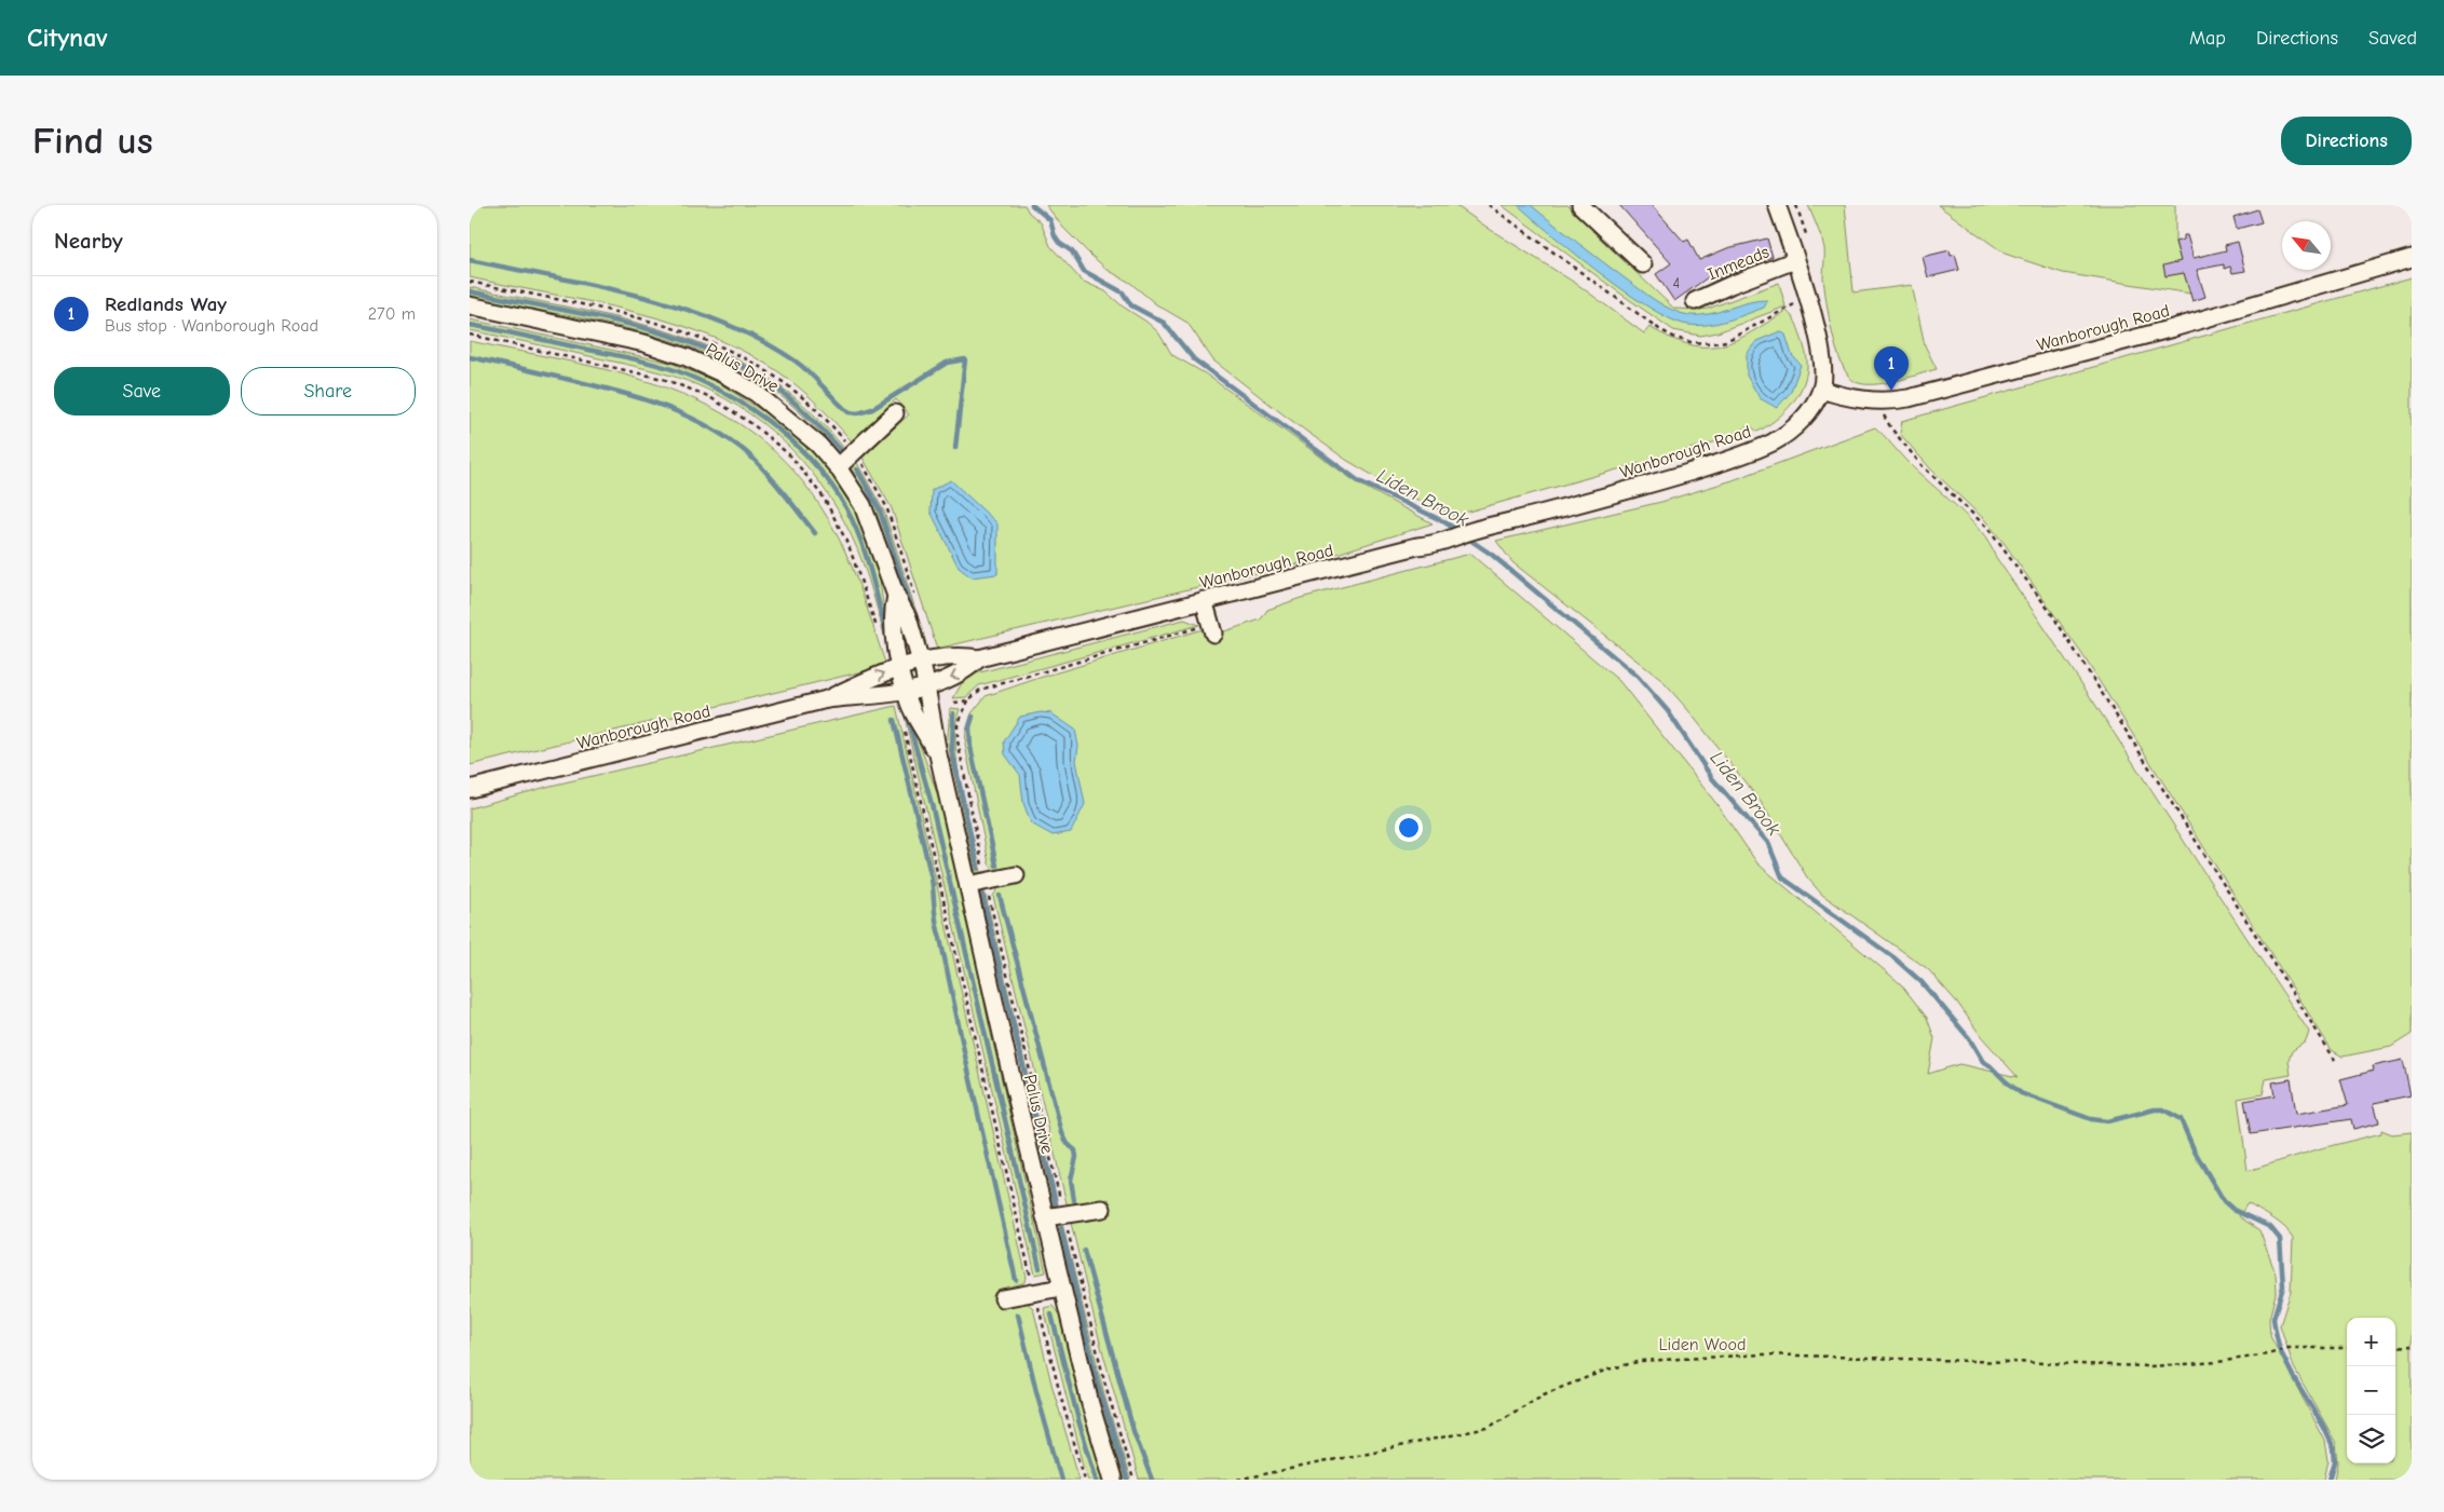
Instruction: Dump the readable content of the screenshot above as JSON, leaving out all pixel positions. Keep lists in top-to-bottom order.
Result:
{
  "streets": {
    "street": ["Inmeads", "Wanborough Road", "Palus Drive"]
  },
  "crossings": [
    ["Wanborough Road", "Palus Drive"]
  ],
  "water": ["Liden Brook"],
  "parks": ["Liden Wood"],
  "house_numbers": ["4"],
  "north": "top left",
  "page": {
    "header": "Citynav",
    "nav": ["Map", "Directions", "Saved"],
    "buttons": [
      "Directions",
      ["Save", "Share"]
    ],
    "title": "Find us",
    "heading": "Nearby",
    "list": [
      {
        "mark": "1",
        "name": "Redlands Way",
        "note": "Bus stop · Wanborough Road",
        "value": "270 m"
      }
    ],
    "pins": "1",
    "map_buttons": ["+", "−"]
  }
}
